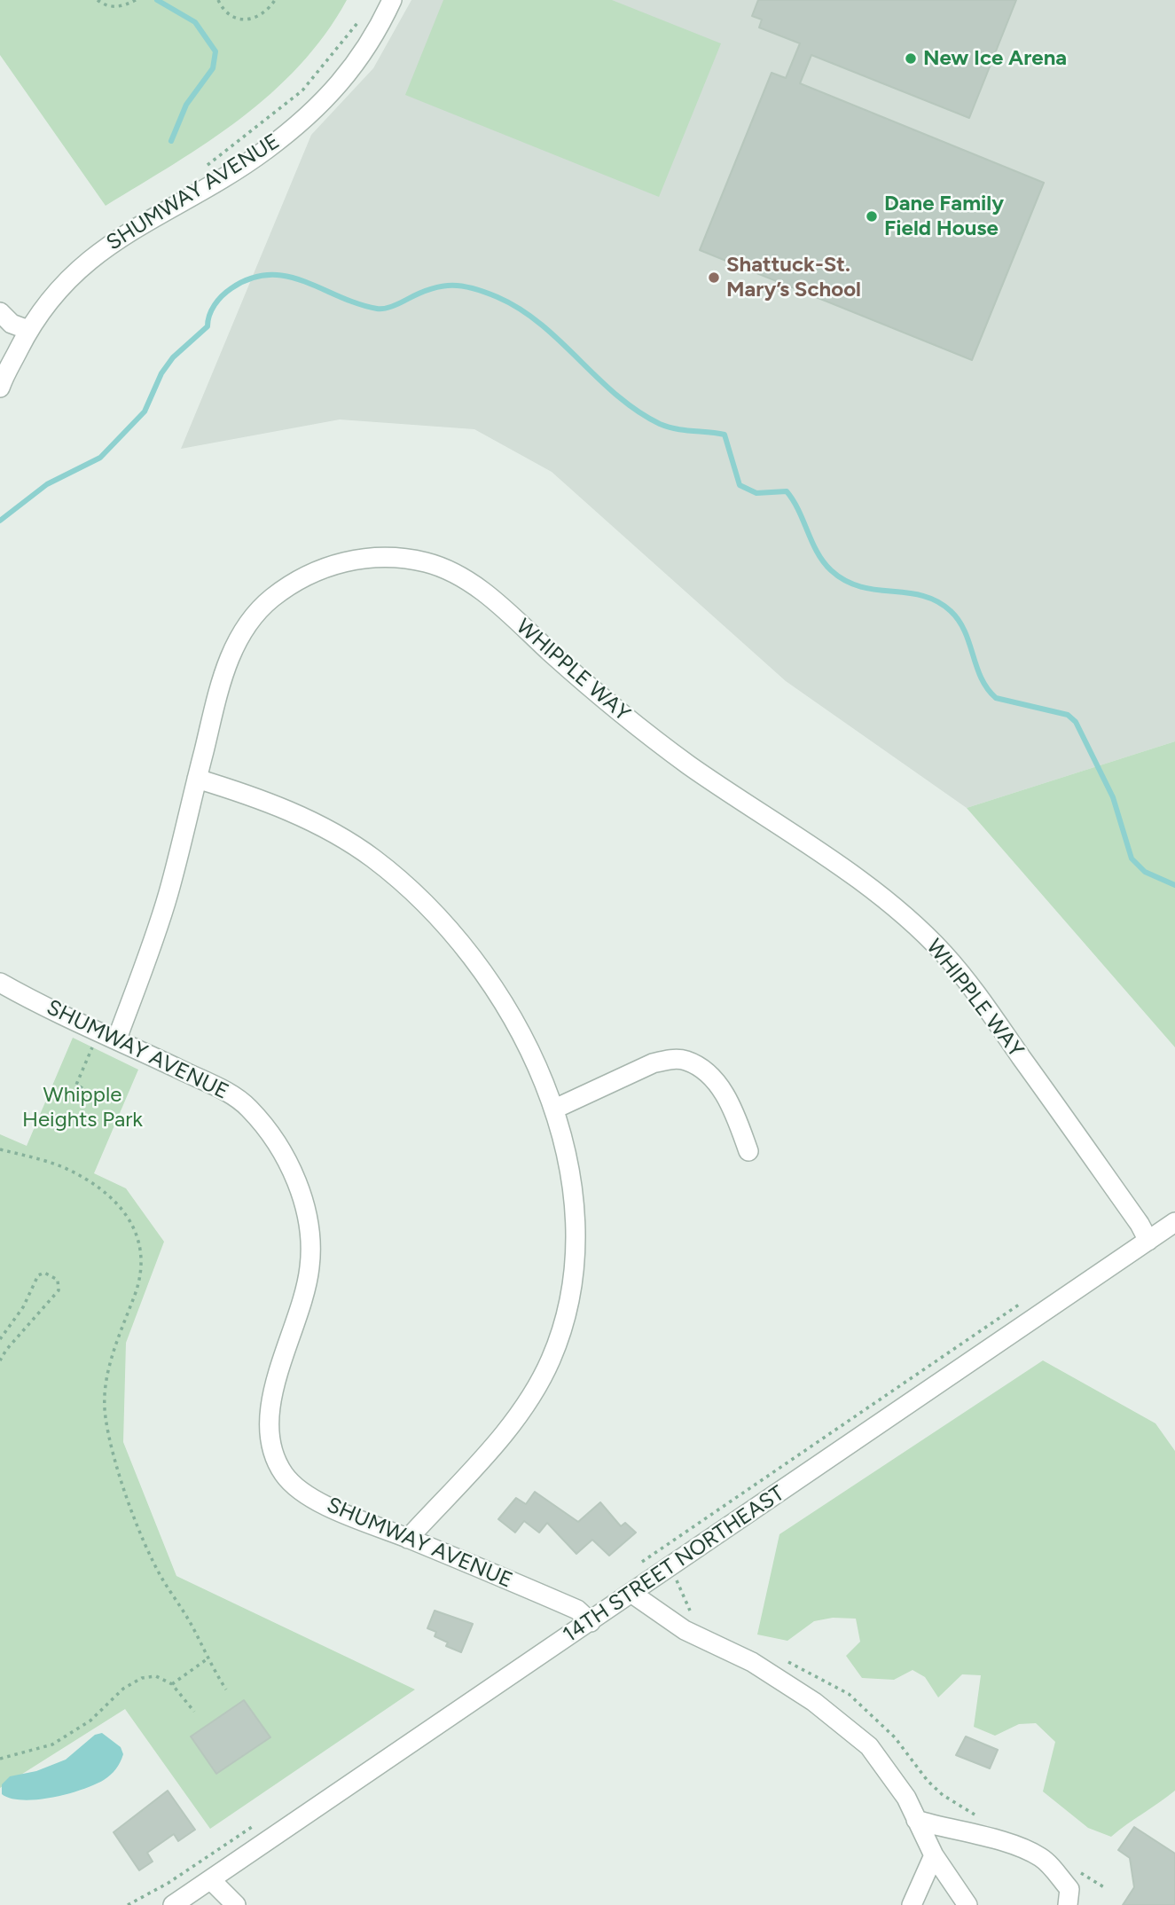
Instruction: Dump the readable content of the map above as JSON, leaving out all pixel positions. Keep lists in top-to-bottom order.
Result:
{
  "streets": {
    "street": ["SHUMWAY AVENUE", "WHIPPLE WAY", "14TH STREET NORTHEAST"]
  },
  "crossings": [
    ["SHUMWAY AVENUE", "WHIPPLE WAY"],
    ["SHUMWAY AVENUE", "14TH STREET NORTHEAST"],
    ["WHIPPLE WAY", "14TH STREET NORTHEAST"]
  ],
  "parks": ["Whipple Heights Park"],
  "places": ["New Ice Arena", "Dane Family Field House", "Shattuck-St. Mary’s School"]
}
